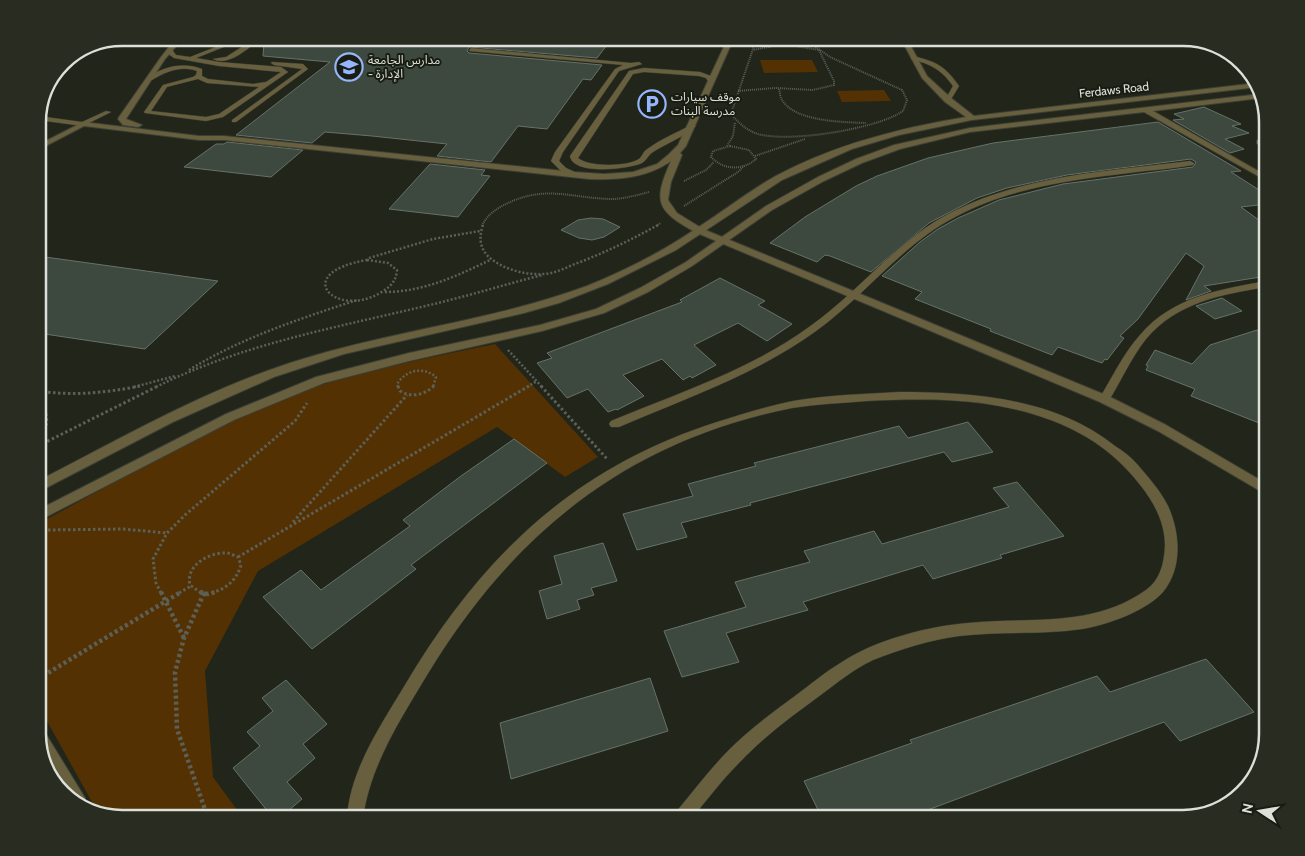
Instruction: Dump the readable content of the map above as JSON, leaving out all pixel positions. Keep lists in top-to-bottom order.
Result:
{
  "streets": {
    "street": ["Ferdaws Road"]
  },
  "places": {
    "school or university": ["مدارس الجامعة - الإدارة"],
    "parking": ["موقف سيارات مدرسة البنات"]
  },
  "north": "left"
}
